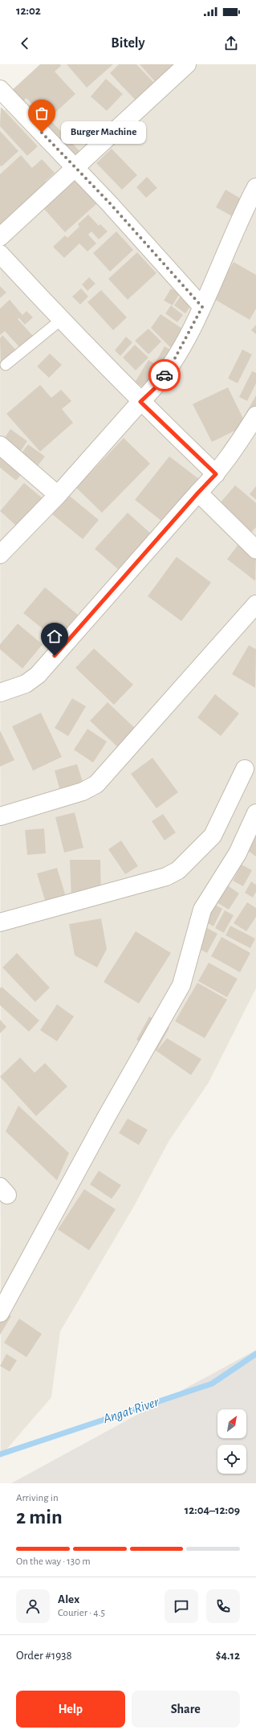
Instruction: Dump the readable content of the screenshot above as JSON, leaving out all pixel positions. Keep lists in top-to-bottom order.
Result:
{
  "water": ["Angat River"],
  "places": ["Burger Machine"],
  "north": "top right",
  "page": {
    "status": "12:02",
    "header": "Bitely",
    "bubble": "Burger Machine",
    "heading": ["2 min", "Arriving in", "12:04–12:09"],
    "panel": [
      "Alex",
      "Courier · 4.5",
      "Order #1938",
      "$4.12"
    ],
    "bar": "On the way · 130 m",
    "buttons": ["Help", "Share"]
  }
}
